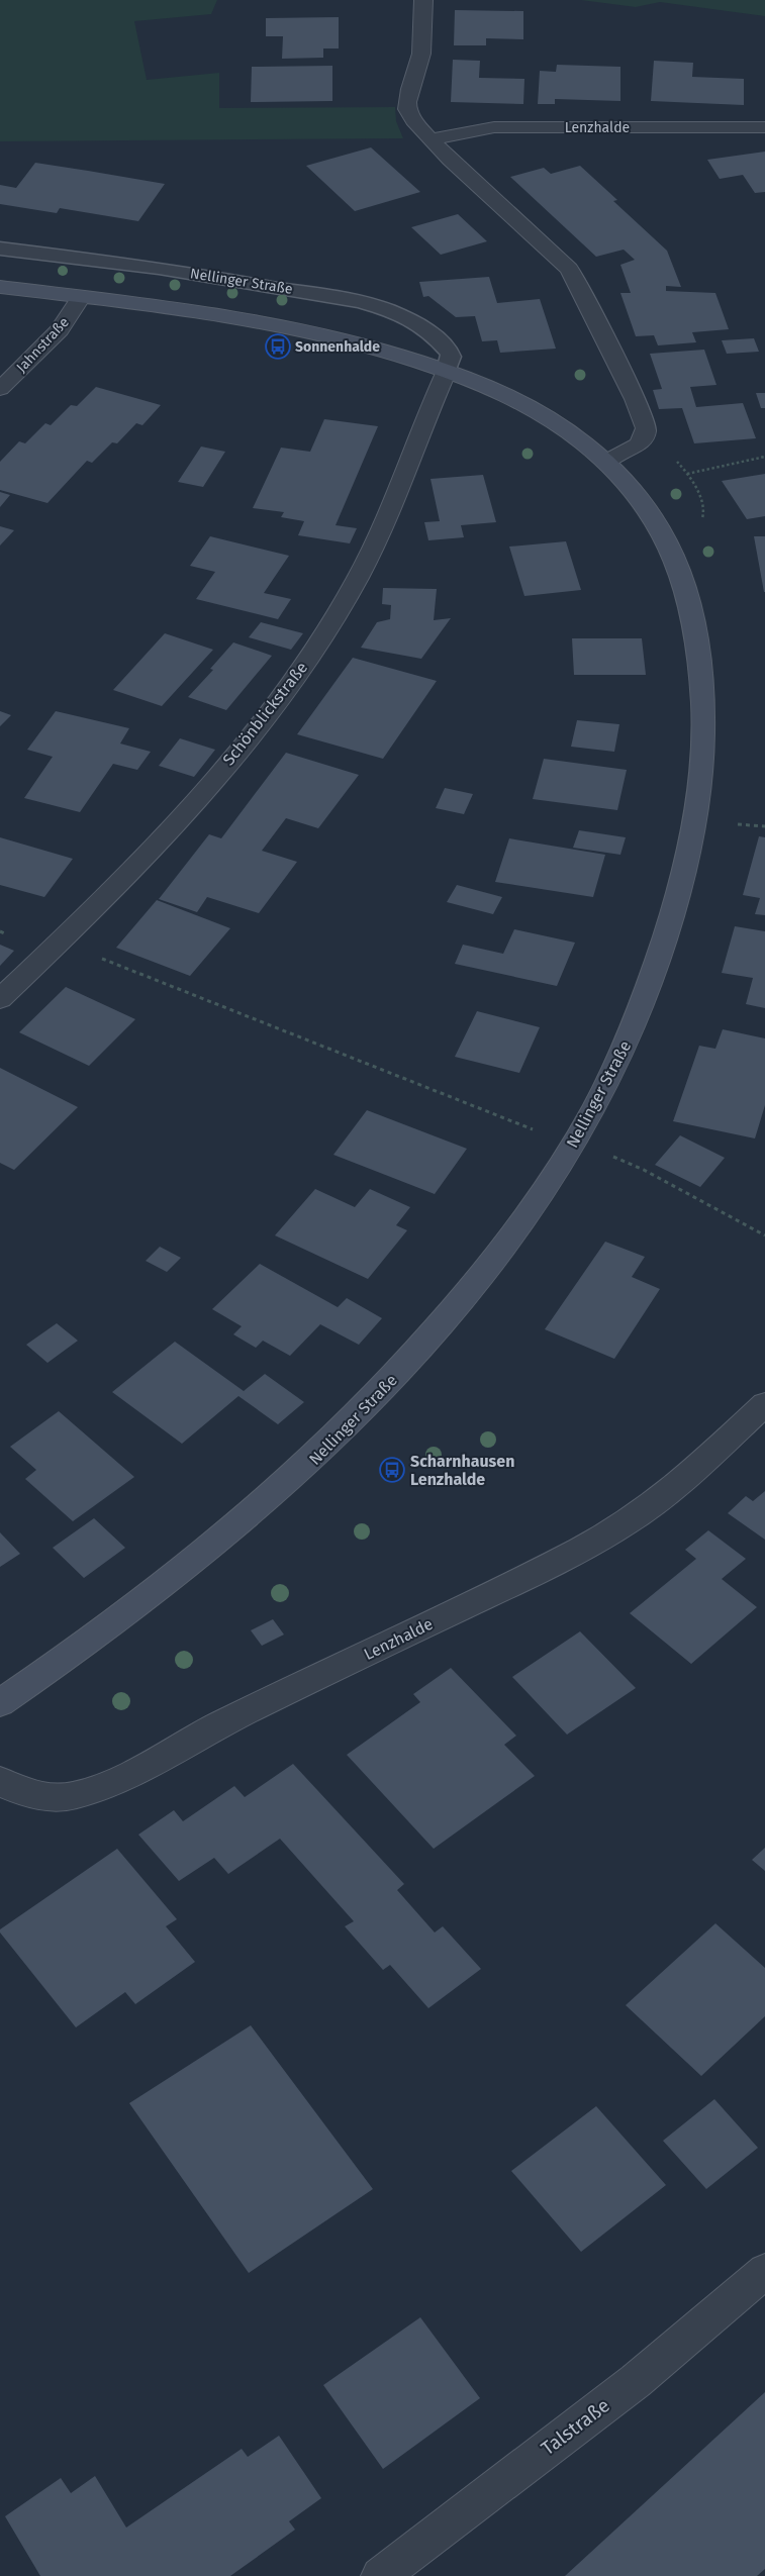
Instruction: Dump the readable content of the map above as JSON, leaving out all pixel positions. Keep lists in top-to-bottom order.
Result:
{
  "streets": {
    "main road": ["Nellinger Straße"],
    "street": [
      "Lenzhalde",
      "Jahnstraße",
      "Schönblickstraße",
      "Talstraße"
    ]
  },
  "crossings": [
    ["Nellinger Straße", "Jahnstraße"],
    ["Nellinger Straße", "Schönblickstraße"]
  ],
  "places": {
    "bus stop": ["Sonnenhalde", "Scharnhausen Lenzhalde"]
  }
}
